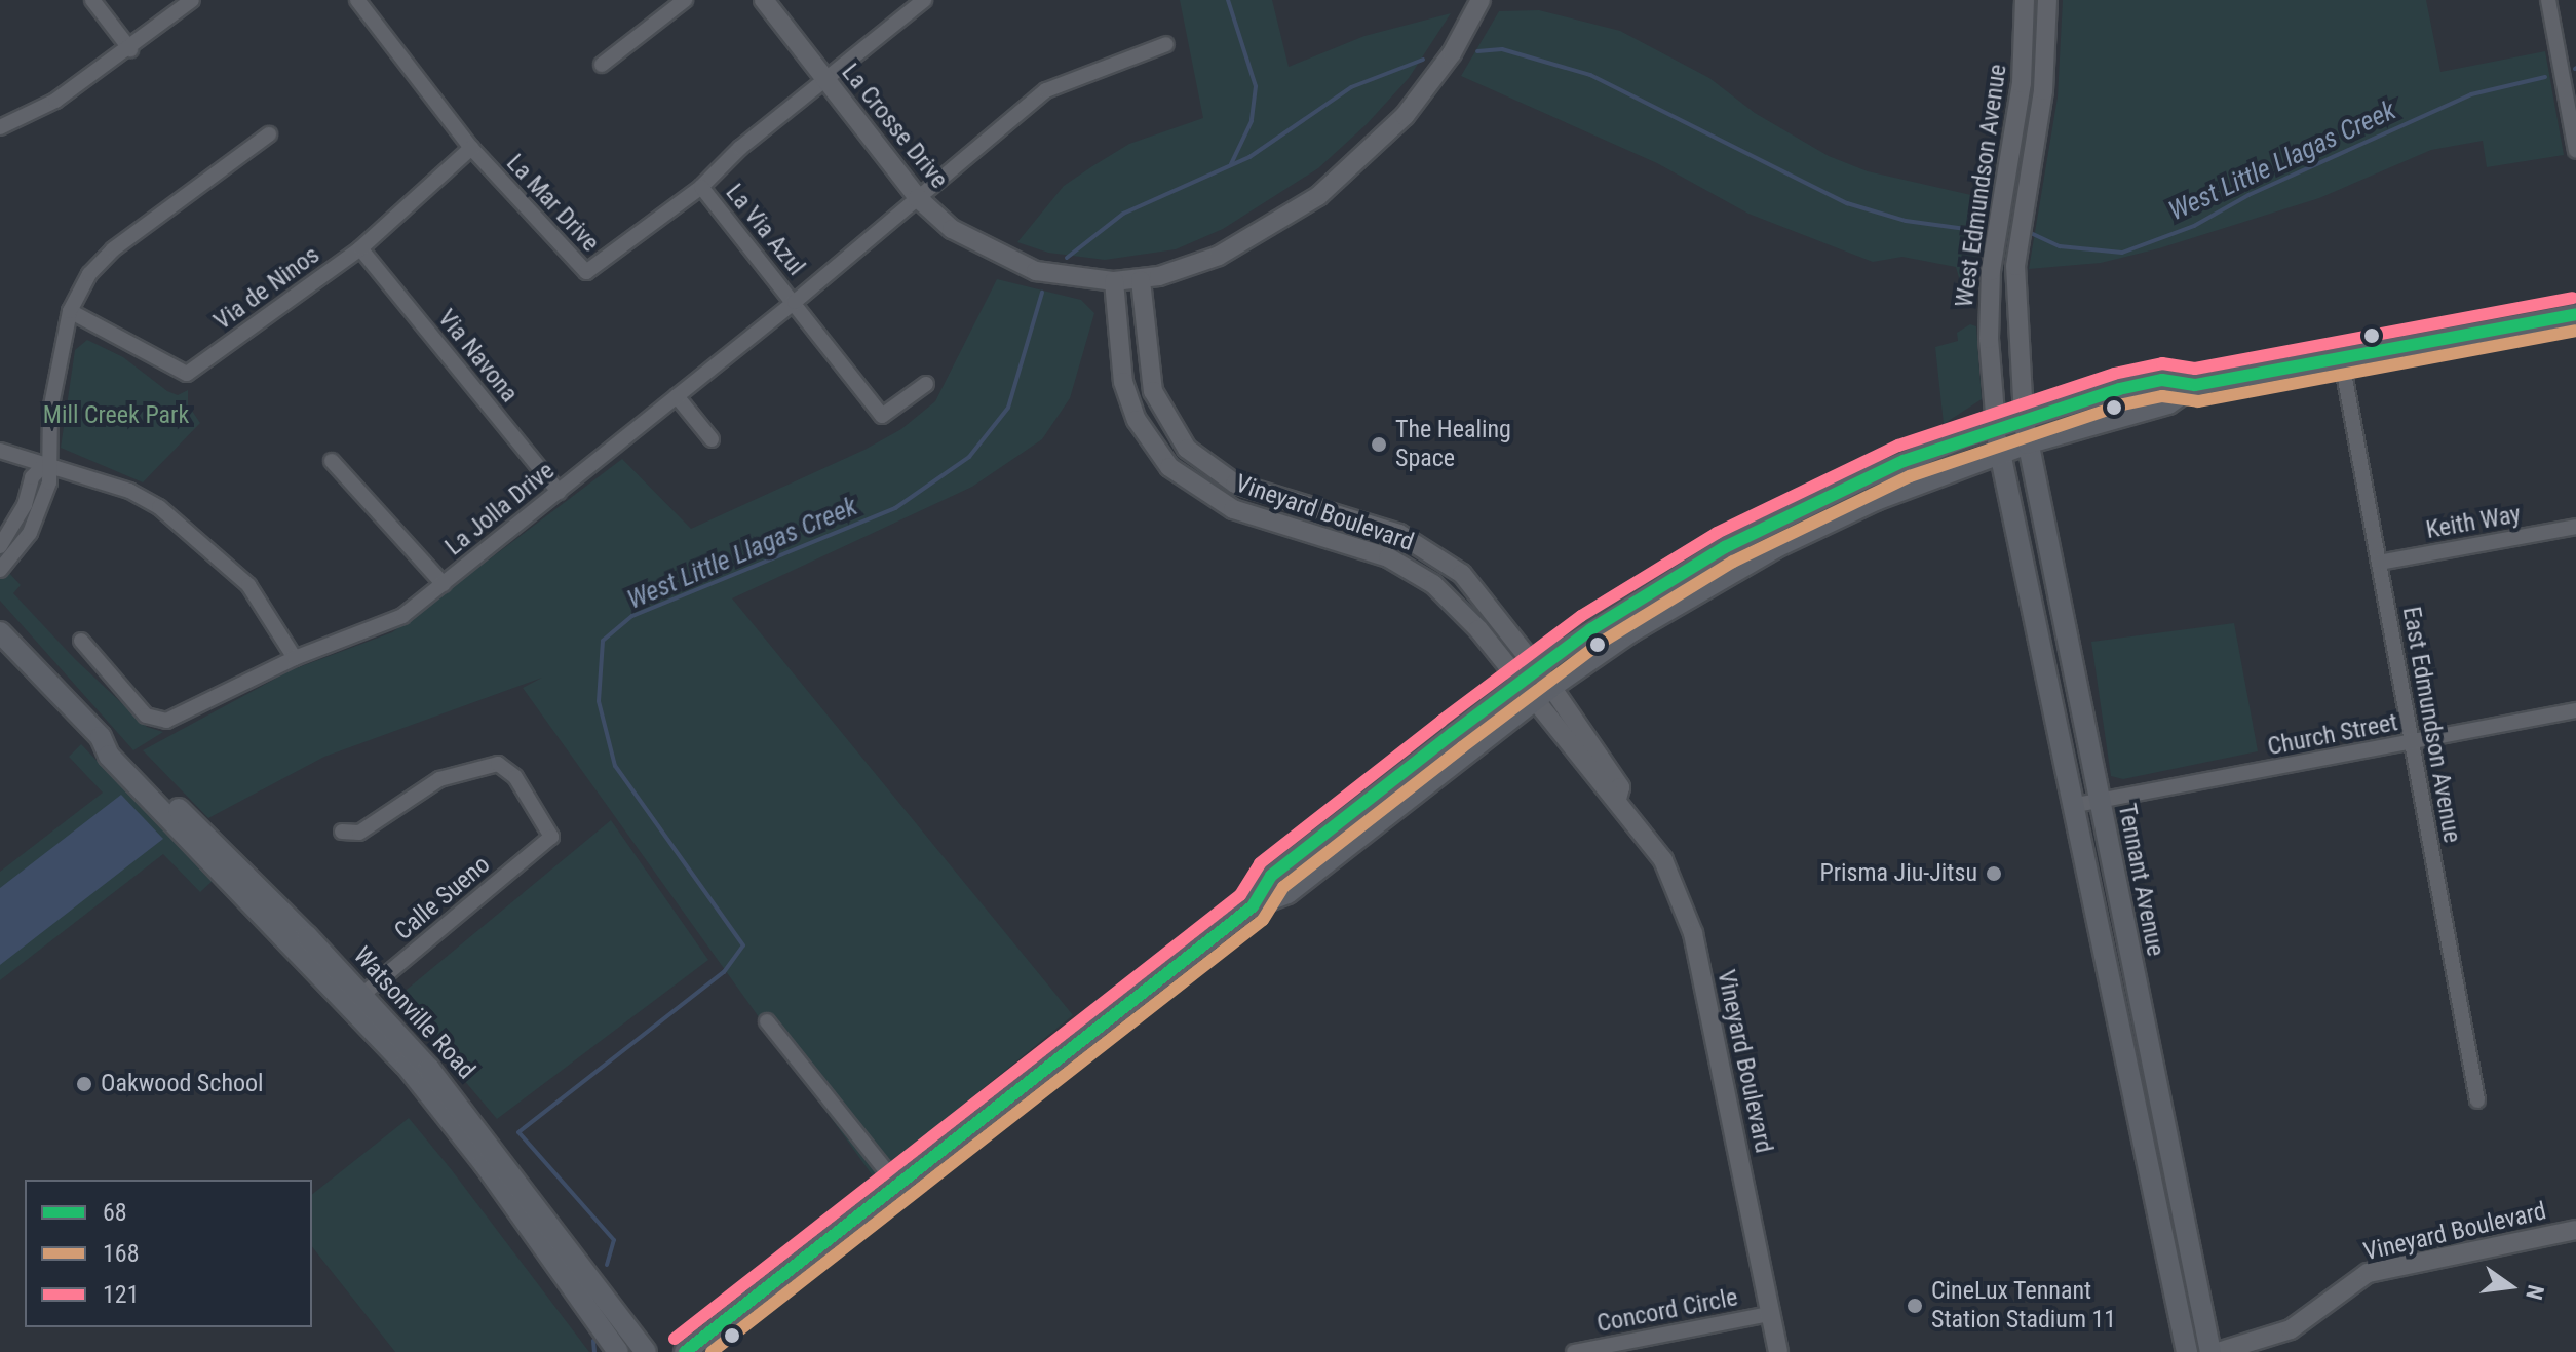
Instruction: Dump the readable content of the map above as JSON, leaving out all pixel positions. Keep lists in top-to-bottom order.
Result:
{
  "streets": {
    "main road": ["Tennant Avenue", "Watsonville Road"],
    "street": [
      "La Crosse Drive",
      "West Edmundson Avenue",
      "La Mar Drive",
      "La Via Azul",
      "Via de Ninos",
      "Via Navona",
      "La Jolla Drive",
      "Vineyard Boulevard",
      "Keith Way",
      "East Edmundson Avenue",
      "Church Street",
      "Calle Sueno",
      "Concord Circle"
    ]
  },
  "crossings": [
    ["La Crosse Drive", "La Mar Drive"],
    ["La Crosse Drive", "La Jolla Drive"],
    ["La Crosse Drive", "Vineyard Boulevard"],
    ["West Edmundson Avenue", "Tennant Avenue"],
    ["La Mar Drive", "La Via Azul"],
    ["La Mar Drive", "Via de Ninos"],
    ["La Via Azul", "La Jolla Drive"],
    ["Via de Ninos", "Via Navona"],
    ["Via Navona", "La Jolla Drive"],
    ["Vineyard Boulevard", "Concord Circle"],
    ["Keith Way", "East Edmundson Avenue"],
    ["East Edmundson Avenue", "Church Street"],
    ["Church Street", "Tennant Avenue"],
    ["Calle Sueno", "Watsonville Road"]
  ],
  "water": ["West Little Llagas Creek"],
  "parks": ["Mill Creek Park"],
  "places": [
    "The Healing Space",
    "Prisma Jiu-Jitsu",
    "Oakwood School",
    "CineLux Tennant Station Stadium 11"
  ],
  "lines": ["transit line 121", "transit line 68", "transit line 168"],
  "legend": ["68", "168", "121"],
  "north": "right"
}
